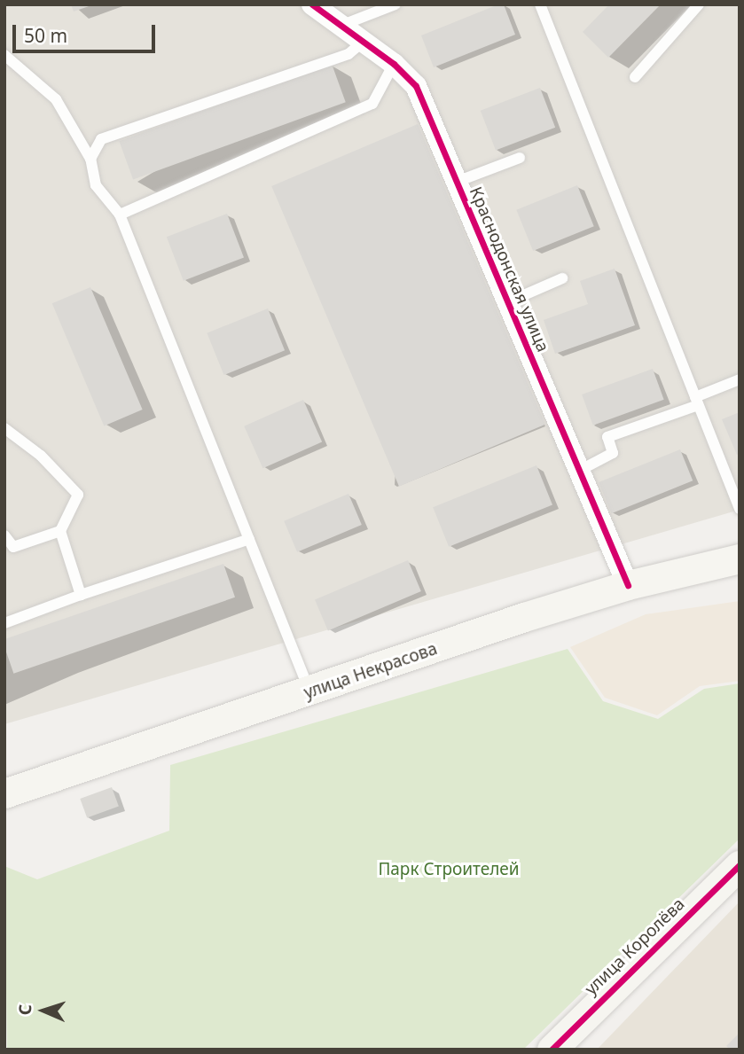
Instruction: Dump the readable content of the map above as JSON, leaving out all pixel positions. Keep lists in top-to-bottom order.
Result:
{
  "streets": {
    "main road": ["улица Некрасова", "улица Королёва"],
    "street": ["Краснодонская улица"]
  },
  "crossings": [
    ["Краснодонская улица", "улица Некрасова"]
  ],
  "parks": ["Парк Строителей"],
  "scale_bar": "50 m",
  "north": "left"
}
